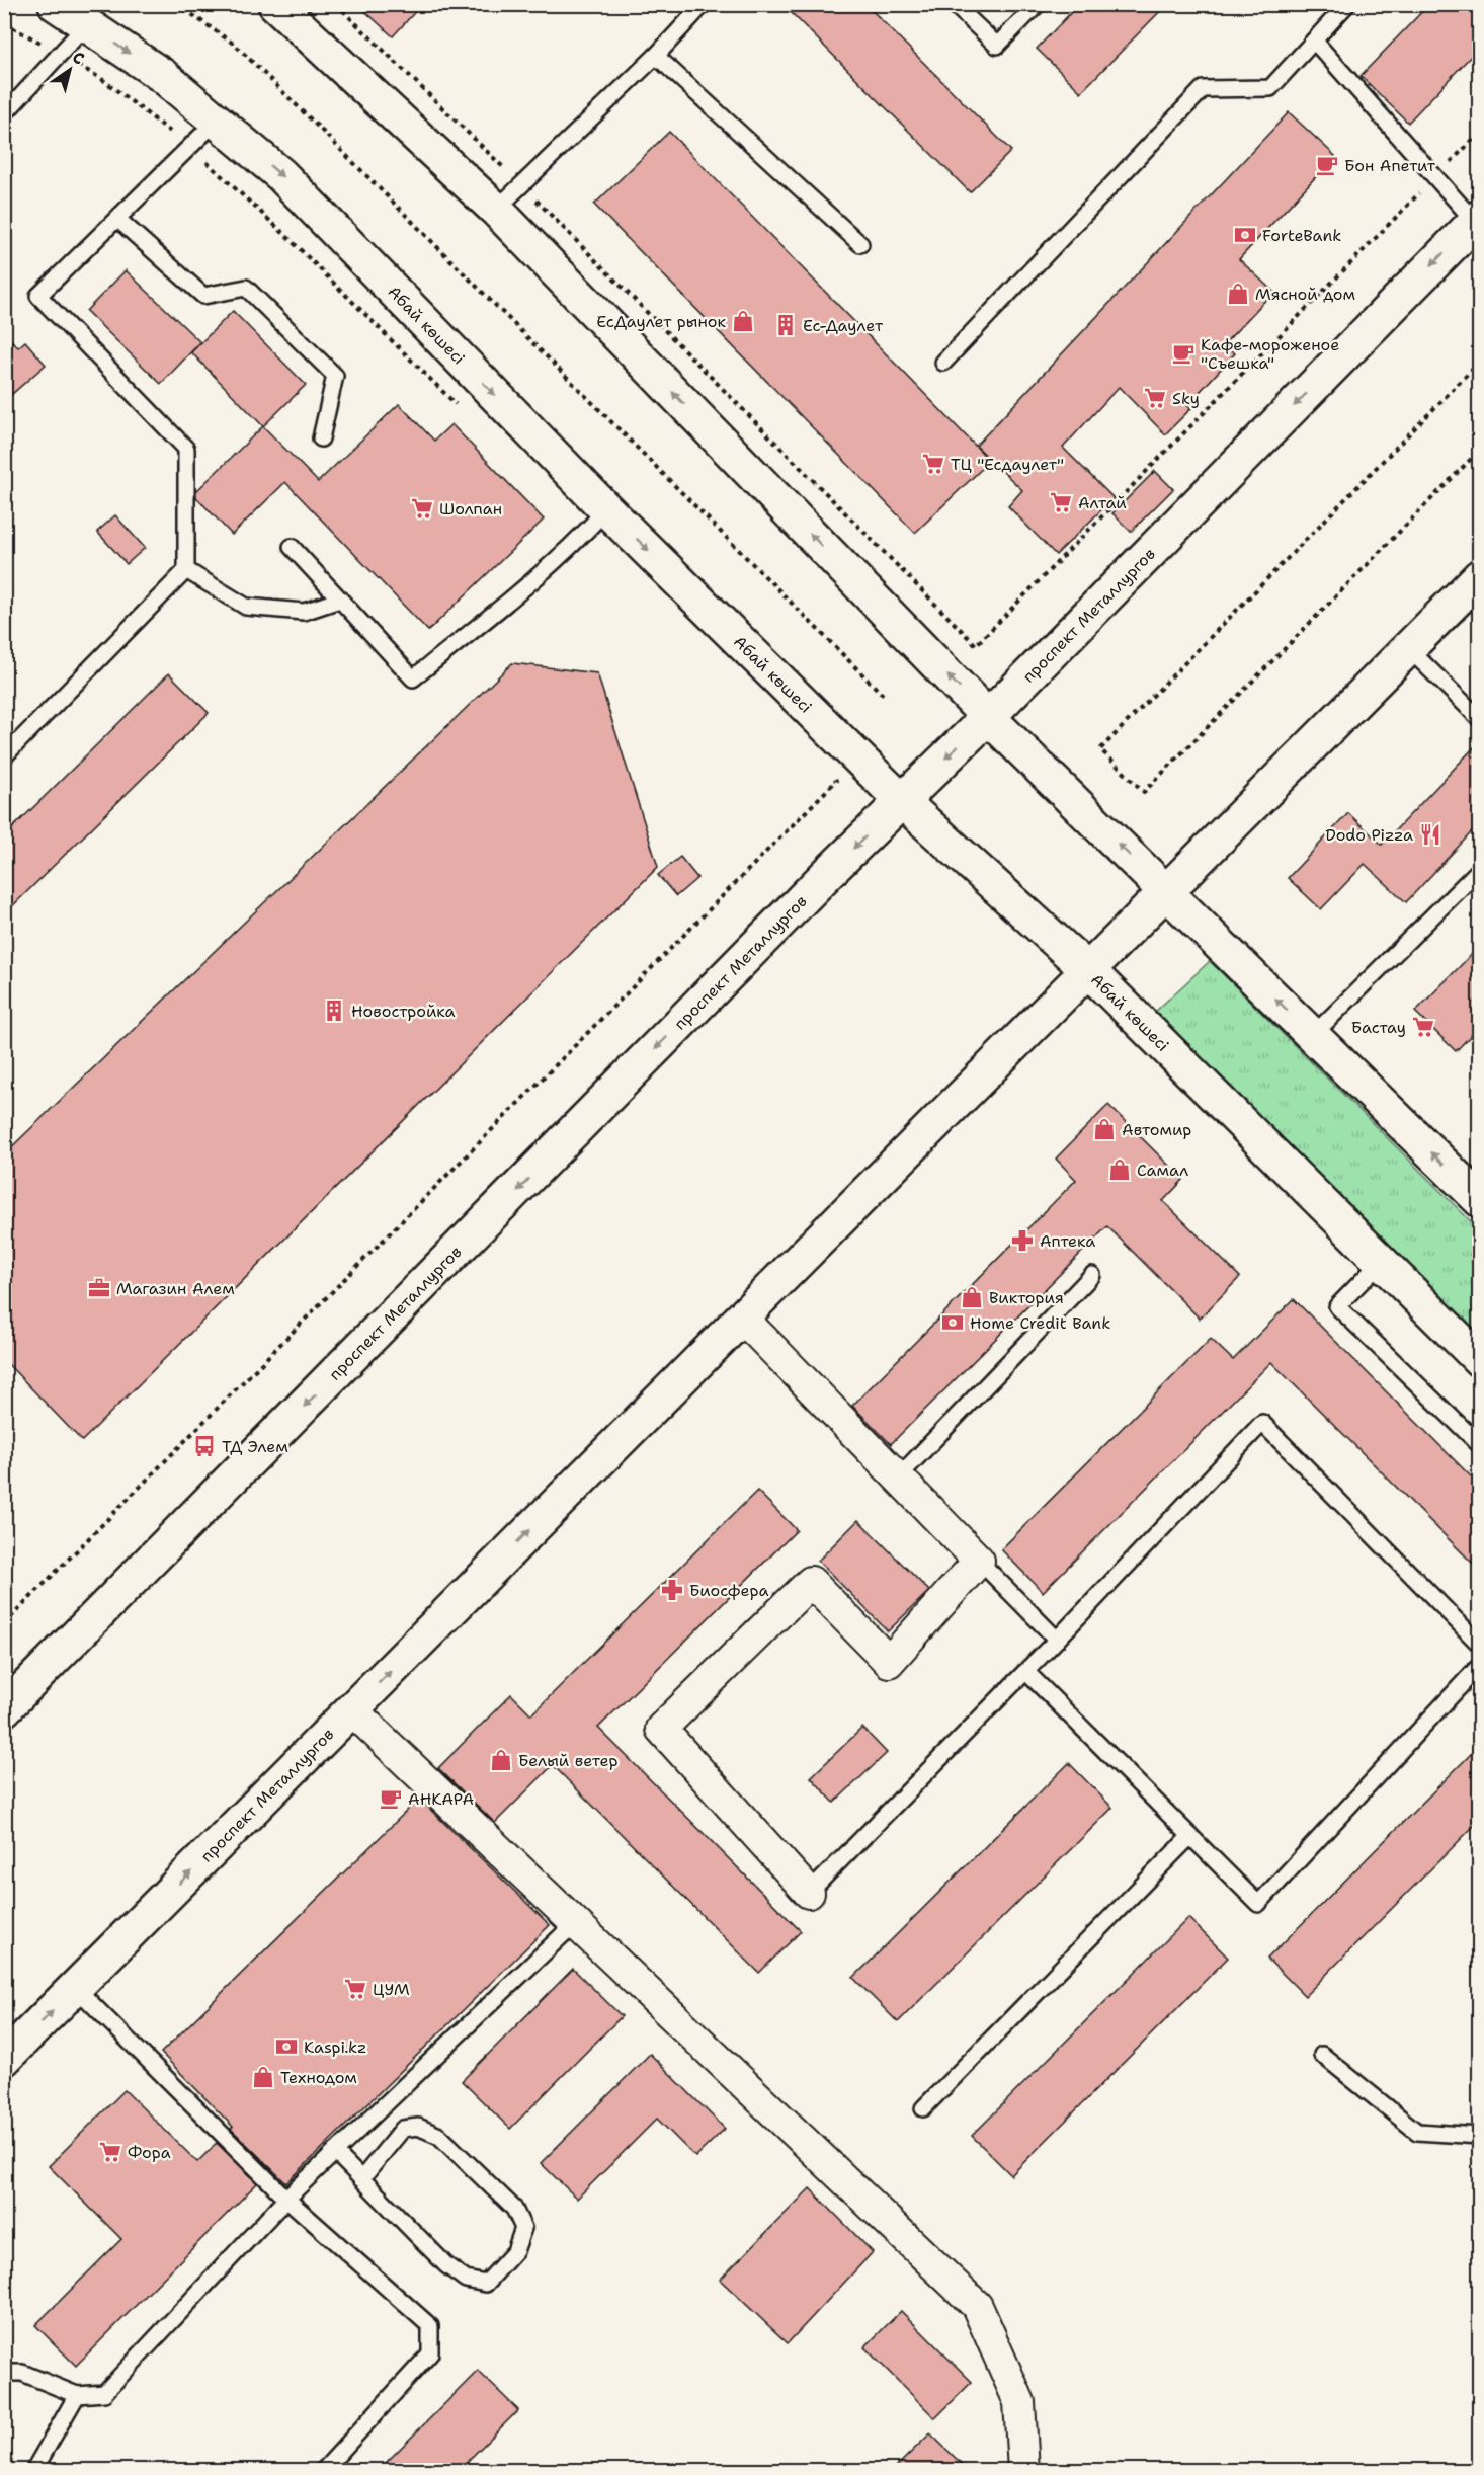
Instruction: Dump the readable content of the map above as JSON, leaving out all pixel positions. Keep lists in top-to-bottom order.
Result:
{
  "streets": {
    "main road": ["Абай көшесі", "проспект Металлургов"]
  },
  "crossings": [
    ["Абай көшесі", "проспект Металлургов"]
  ],
  "places": {
    "cafe": ["Бон Апетит", "Кафе-мороженое \"Cъешка\"", "АНКАРА"],
    "bank": ["ForteBank", "Home Credit Bank", "Kaspi.kz"],
    "shop": [
      "Мясной дом",
      "ЕсДаулет рынок",
      "Автомир",
      "Самал",
      "Виктория",
      "Белый ветер",
      "Технодом"
    ],
    "building": ["Ес-Даулет", "Новостройка"],
    "supermarket": [
      "Sky",
      "ТЦ \"Есдаулет\"",
      "Алтай",
      "Шолпан",
      "Бастау",
      "ЦУМ",
      "Фора"
    ],
    "restaurant": ["Dodo Pizza"],
    "pharmacy": ["Аптека", "Биосфера"],
    "office": ["Магазин Алем"],
    "bus stop": ["ТД Элем"]
  },
  "north": "top right"
}
